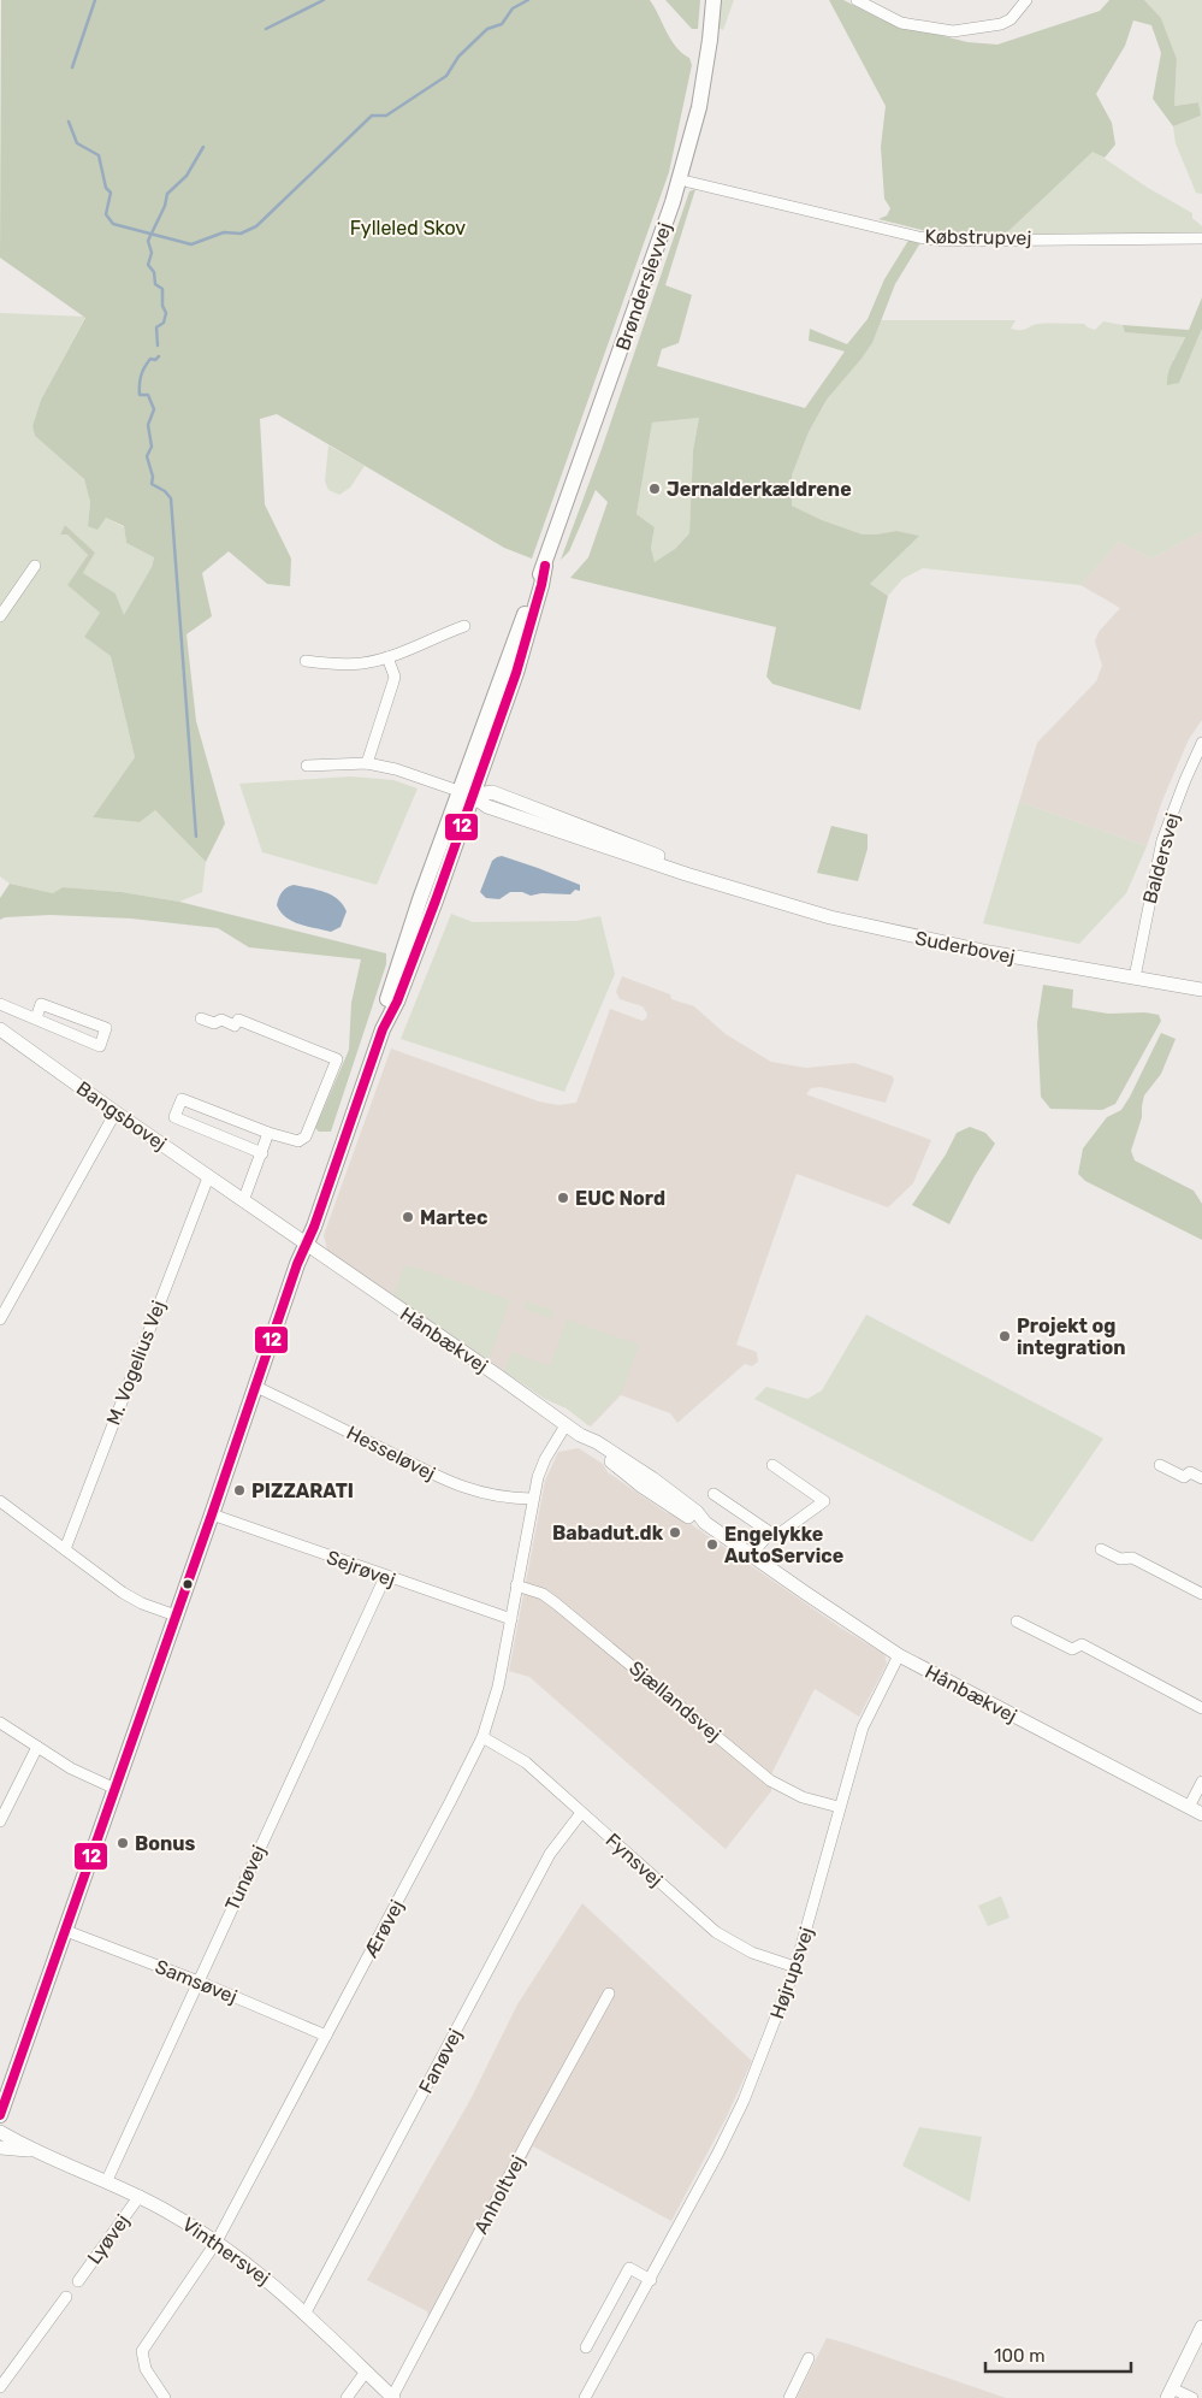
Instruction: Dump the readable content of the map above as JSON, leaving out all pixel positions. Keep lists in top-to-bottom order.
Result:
{
  "streets": {
    "main road": ["Brønderslevvej"],
    "street": [
      "Købstrupvej",
      "Baldersvej",
      "Suderbovej",
      "Bangsbovej",
      "Hånbækvej",
      "M. Vogelius Vej",
      "Hesseløvej",
      "Sejrøvej",
      "Sjællandsvej",
      "Fynsvej",
      "Tunøvej",
      "Ærøvej",
      "Højrupsvej",
      "Samsøvej",
      "Fanøvej",
      "Anholtvej",
      "Lyøvej",
      "Vinthersvej"
    ]
  },
  "crossings": [
    ["Brønderslevvej", "Suderbovej"],
    ["Brønderslevvej", "Bangsbovej"],
    ["Brønderslevvej", "Hånbækvej"],
    ["Brønderslevvej", "Hesseløvej"],
    ["Brønderslevvej", "Sejrøvej"],
    ["Brønderslevvej", "Samsøvej"],
    ["Baldersvej", "Suderbovej"],
    ["Bangsbovej", "Hånbækvej"],
    ["Bangsbovej", "M. Vogelius Vej"],
    ["Hånbækvej", "Ærøvej"],
    ["Hånbækvej", "Højrupsvej"],
    ["Hesseløvej", "Ærøvej"],
    ["Sejrøvej", "Tunøvej"],
    ["Sejrøvej", "Ærøvej"],
    ["Sjællandsvej", "Ærøvej"],
    ["Sjællandsvej", "Højrupsvej"],
    ["Fynsvej", "Ærøvej"],
    ["Fynsvej", "Højrupsvej"],
    ["Fynsvej", "Fanøvej"],
    ["Tunøvej", "Samsøvej"],
    ["Tunøvej", "Vinthersvej"],
    ["Ærøvej", "Samsøvej"],
    ["Ærøvej", "Vinthersvej"],
    ["Fanøvej", "Vinthersvej"],
    ["Anholtvej", "Vinthersvej"],
    ["Lyøvej", "Vinthersvej"]
  ],
  "parks": ["Fylleled Skov"],
  "places": [
    "Jernalderkældrene",
    "EUC Nord",
    "Martec",
    "Projekt og integration",
    "PIZZARATI",
    "Babadut.dk",
    "Engelykke AutoService",
    "Bonus"
  ],
  "lines": ["transit line 12"],
  "scale_bar": "100 m"
}
